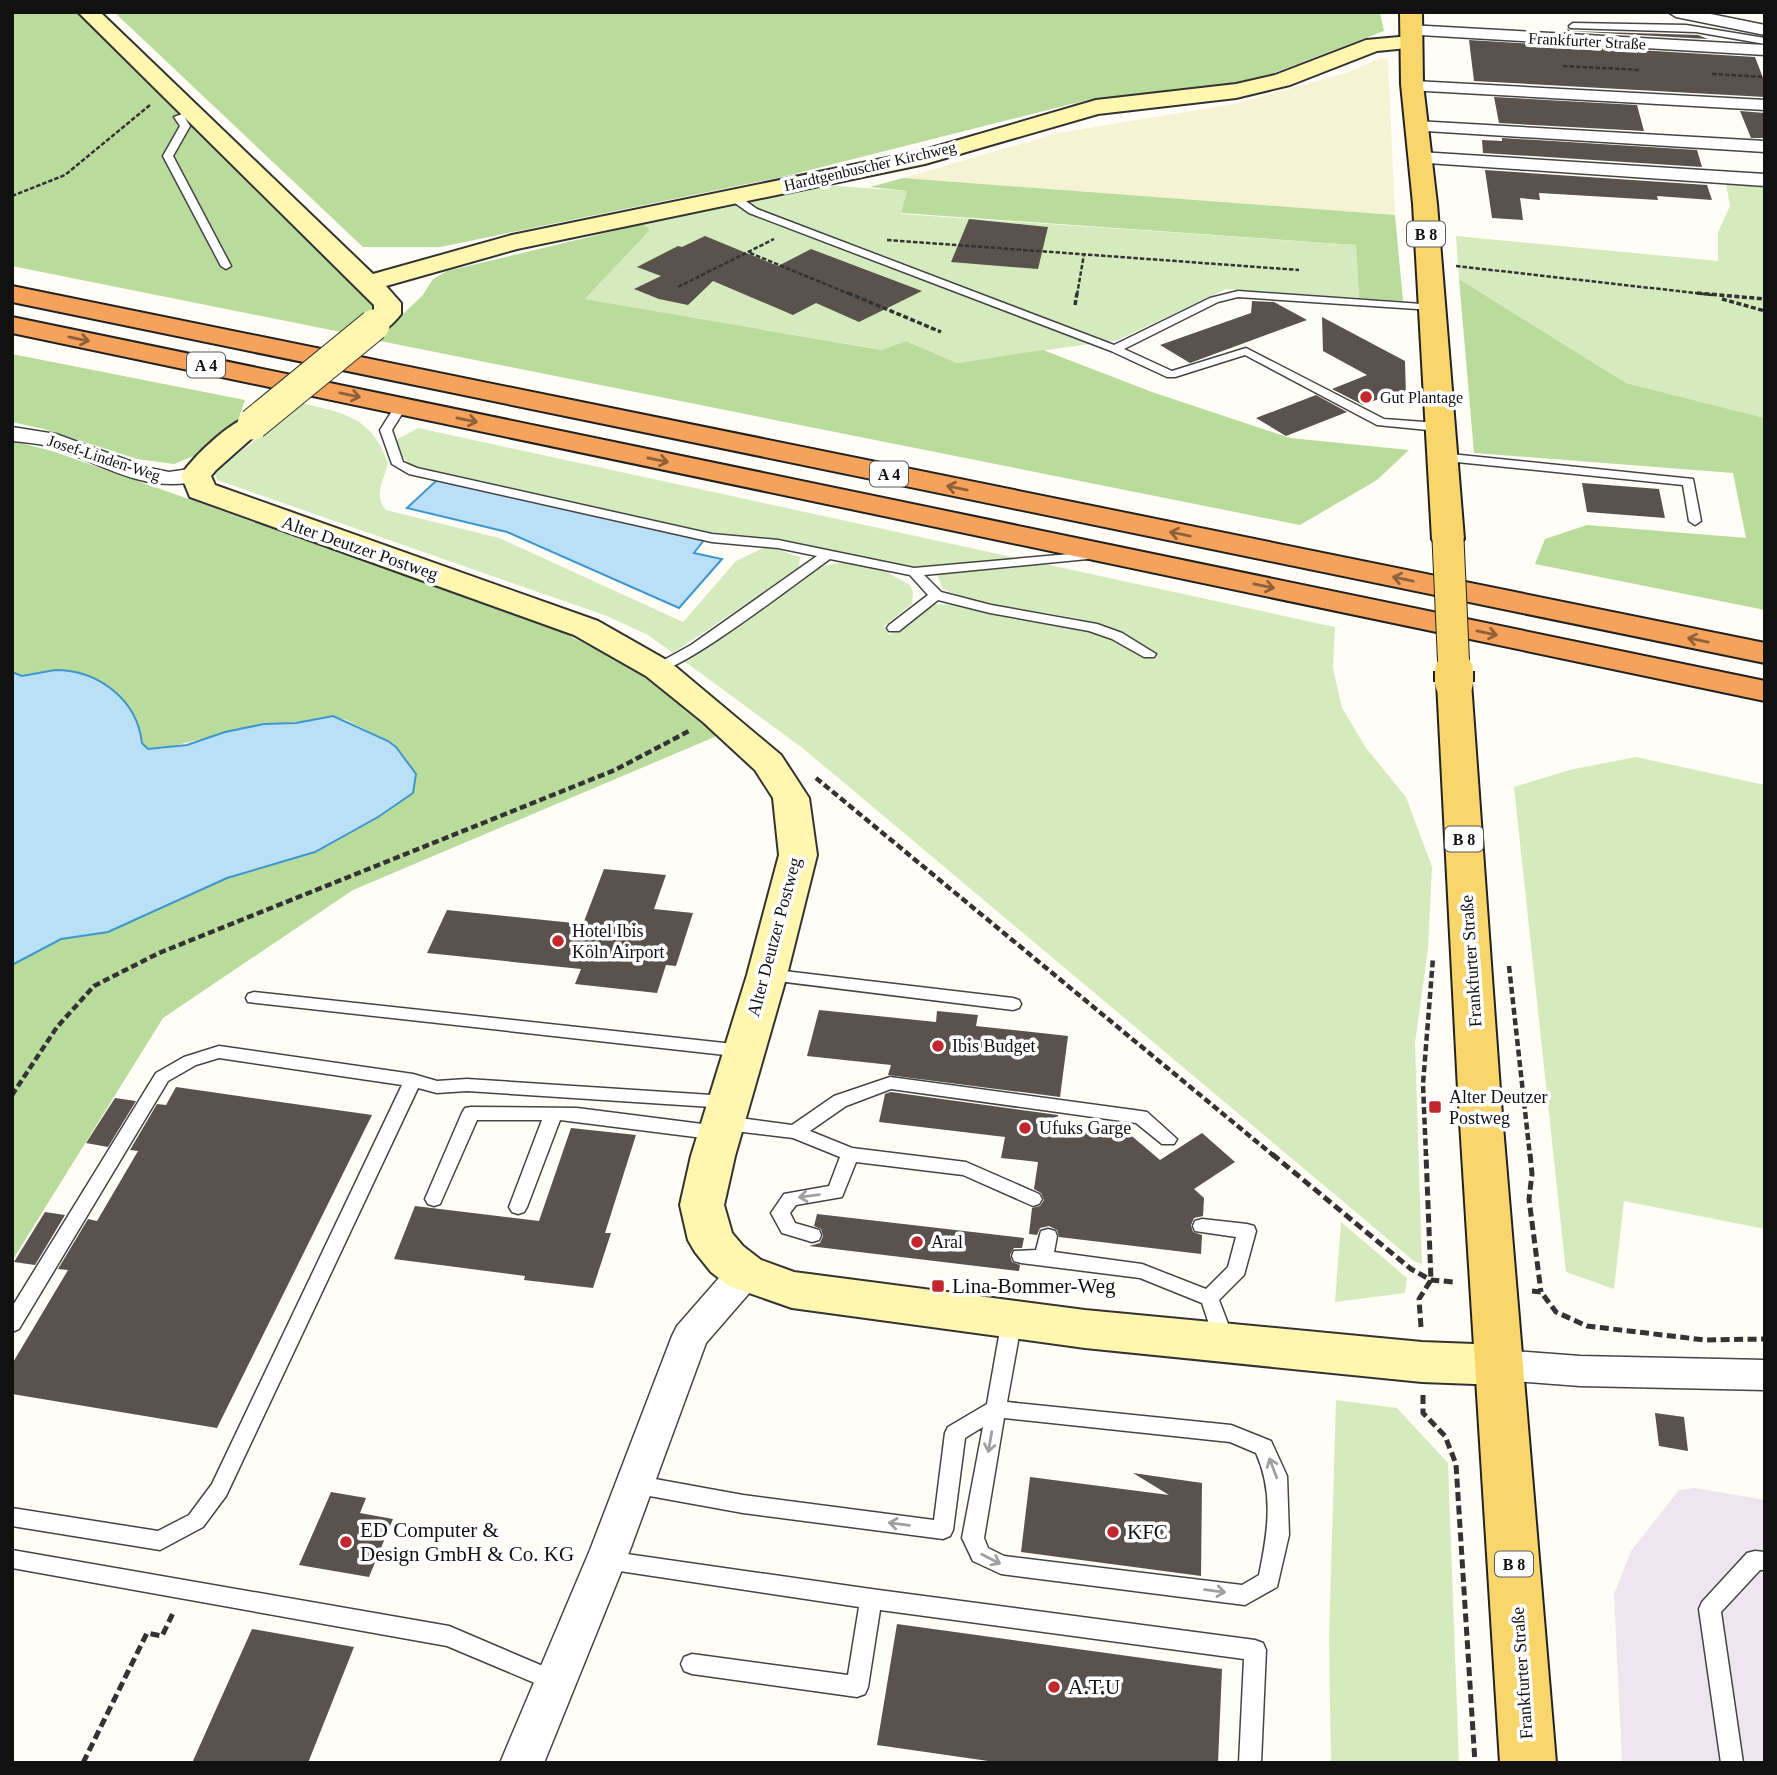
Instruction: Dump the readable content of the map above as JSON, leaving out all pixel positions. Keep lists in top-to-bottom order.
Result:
{
  "streets": {
    "highway": ["A 4"],
    "main road": ["Frankfurter Straße", "B 8"],
    "street": ["Hardtgenbuscher Kirchweg", "Josef-Linden-Weg", "Alter Deutzer Postweg"]
  },
  "crossings": [
    ["Frankfurter Straße", "Hardtgenbuscher Kirchweg"],
    ["Frankfurter Straße", "Alter Deutzer Postweg"],
    ["Josef-Linden-Weg", "Alter Deutzer Postweg"]
  ],
  "places": {
    "other": [
      "Gut Plantage",
      "Hotel Ibis Köln Airport",
      "Ibis Budget",
      "Ufuks Garge",
      "Aral",
      "KFC",
      "ED Computer & Design GmbH & Co. KG",
      "A.T.U"
    ],
    "transit": ["Alter Deutzer Postweg", "Lina-Bommer-Weg"]
  }
}
